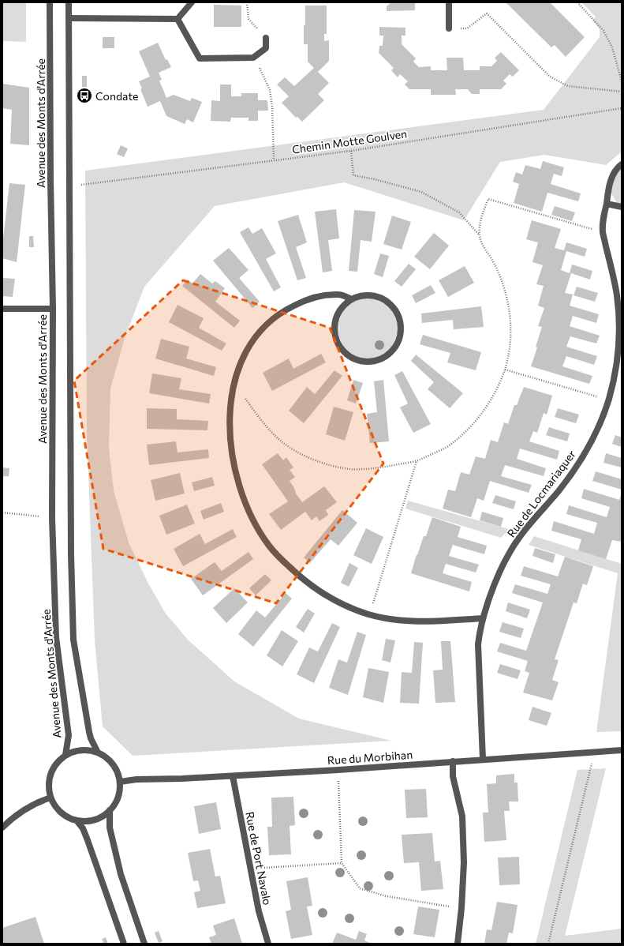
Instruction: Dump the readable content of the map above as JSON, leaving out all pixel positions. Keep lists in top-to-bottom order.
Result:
{
  "streets": {
    "street": [
      "Avenue des Monts d'Arrée",
      "Rue de Locmariaquer",
      "Rue du Morbihan",
      "Rue de Port Navalo"
    ],
    "path": ["Chemin Motte Goulven"]
  },
  "crossings": [
    ["Avenue des Monts d'Arrée", "Rue du Morbihan"],
    ["Rue de Locmariaquer", "Rue du Morbihan"],
    ["Rue du Morbihan", "Rue de Port Navalo"]
  ],
  "places": {
    "bus stop": ["Condate"]
  }
}
